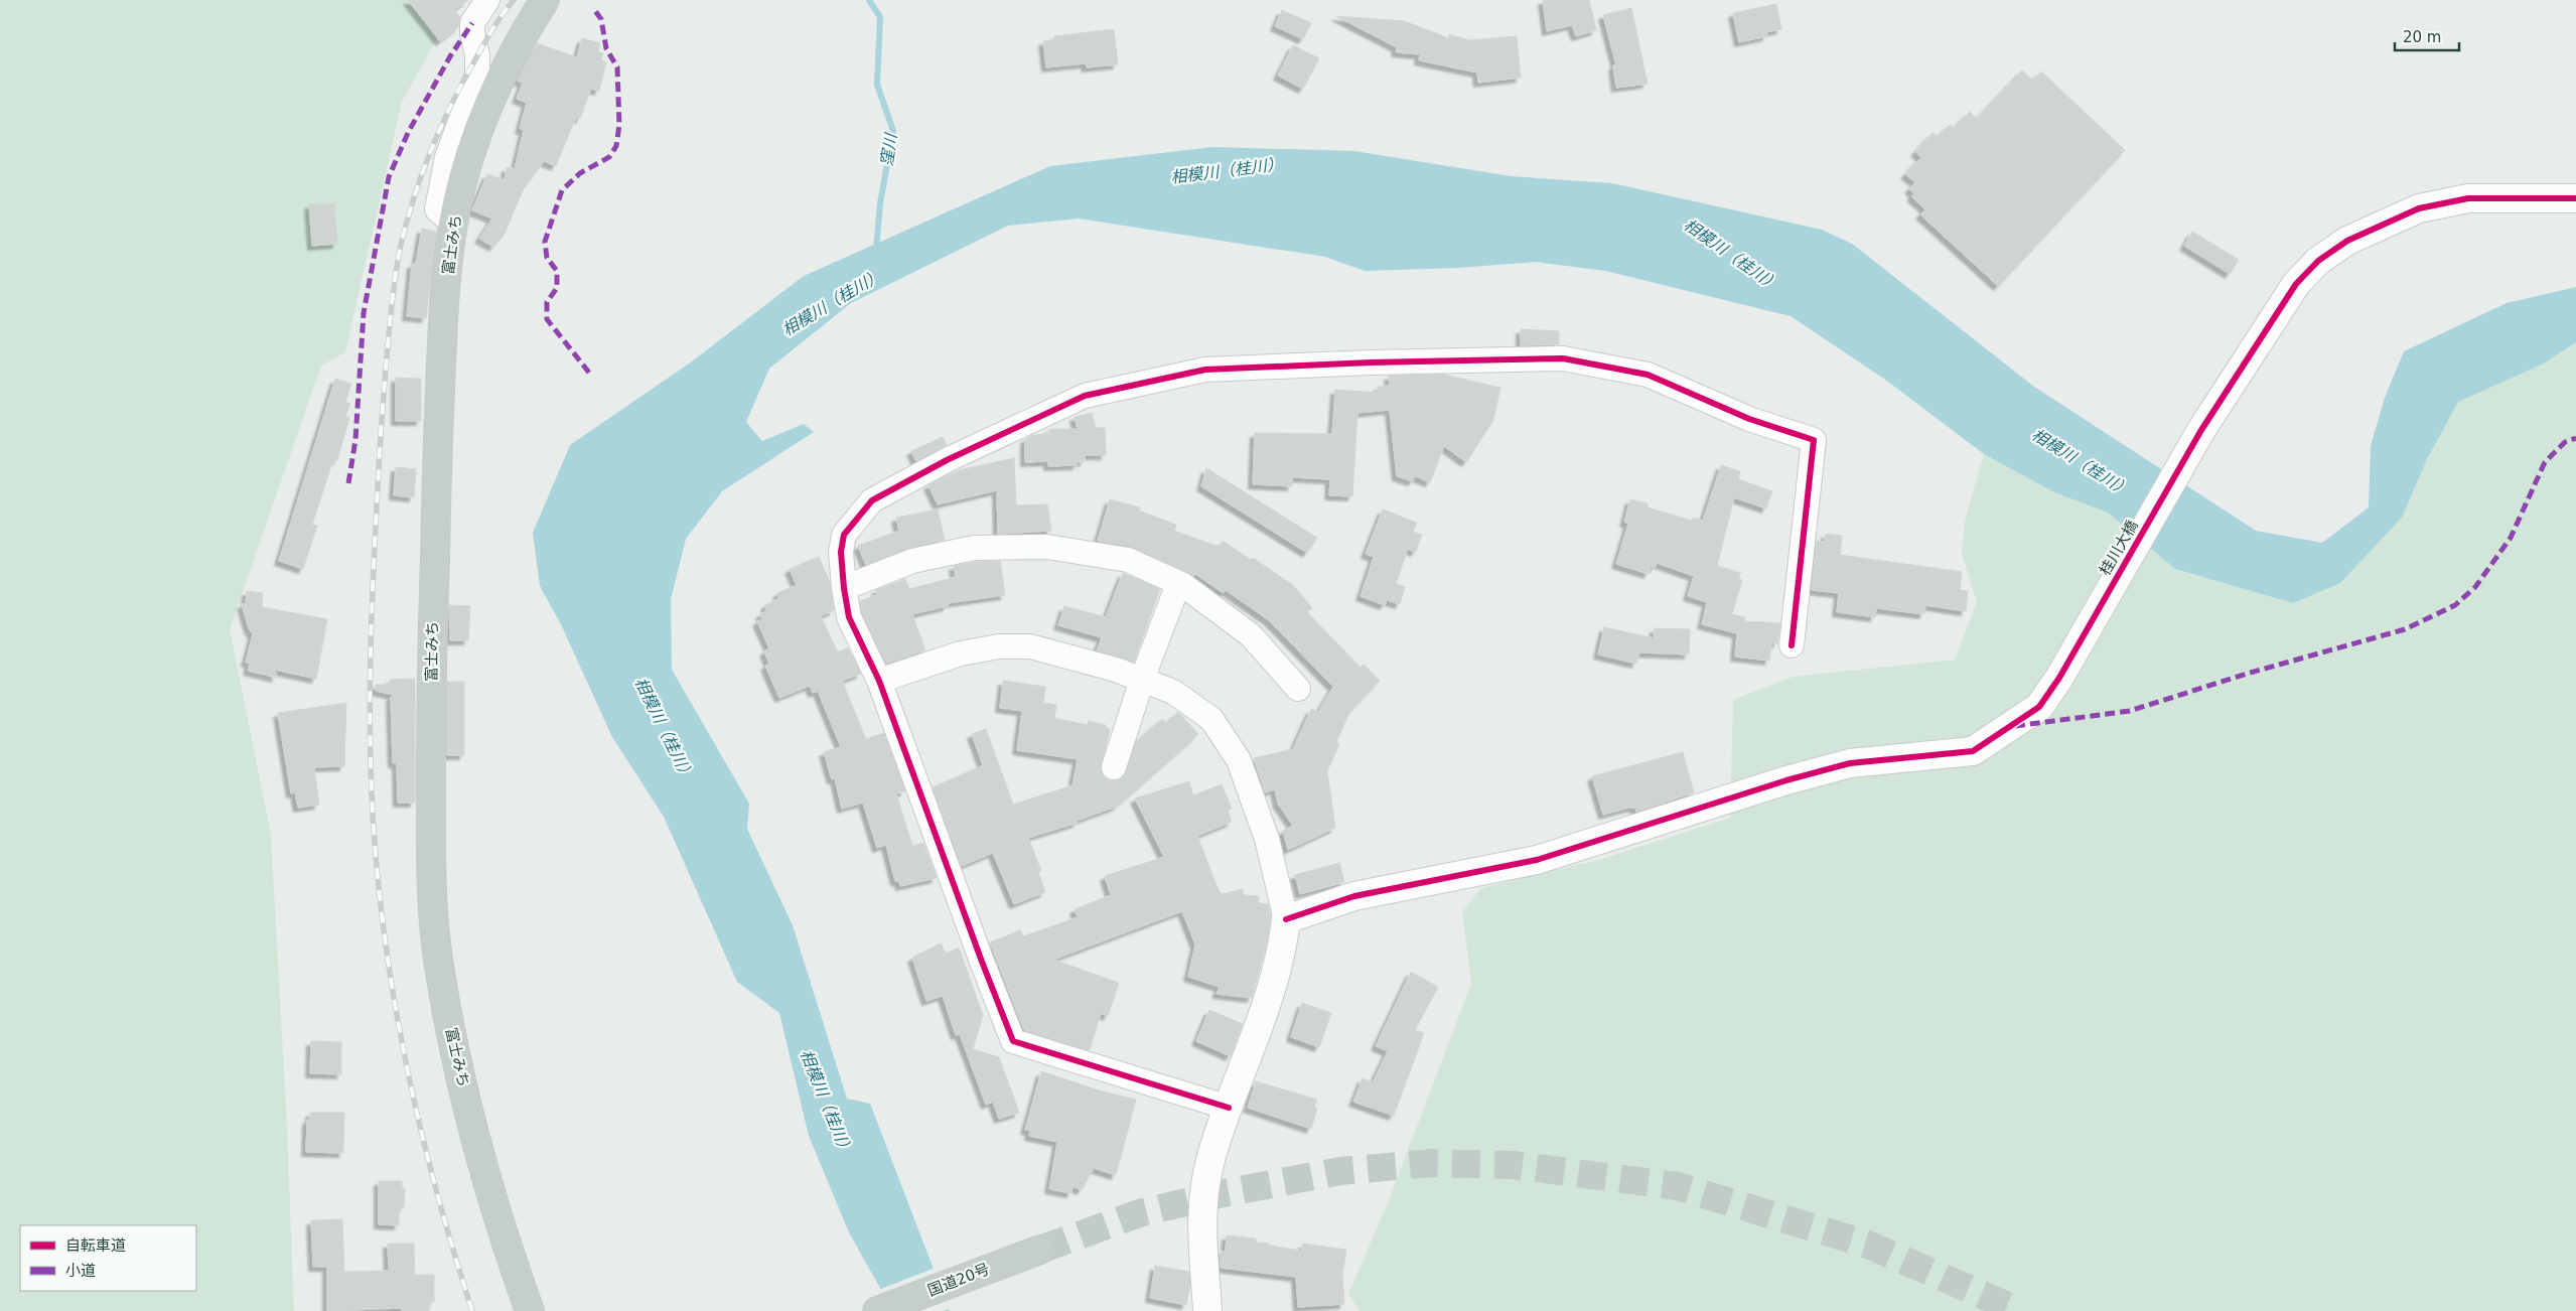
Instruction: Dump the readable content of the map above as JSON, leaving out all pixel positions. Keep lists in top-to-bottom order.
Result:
{
  "streets": {
    "highway": ["富士みち", "国道20号"],
    "street": ["桂川大橋"]
  },
  "water": ["窪川", "相模川（桂川）"],
  "legend": ["自転車道", "小道"],
  "scale_bar": "20 m"
}
